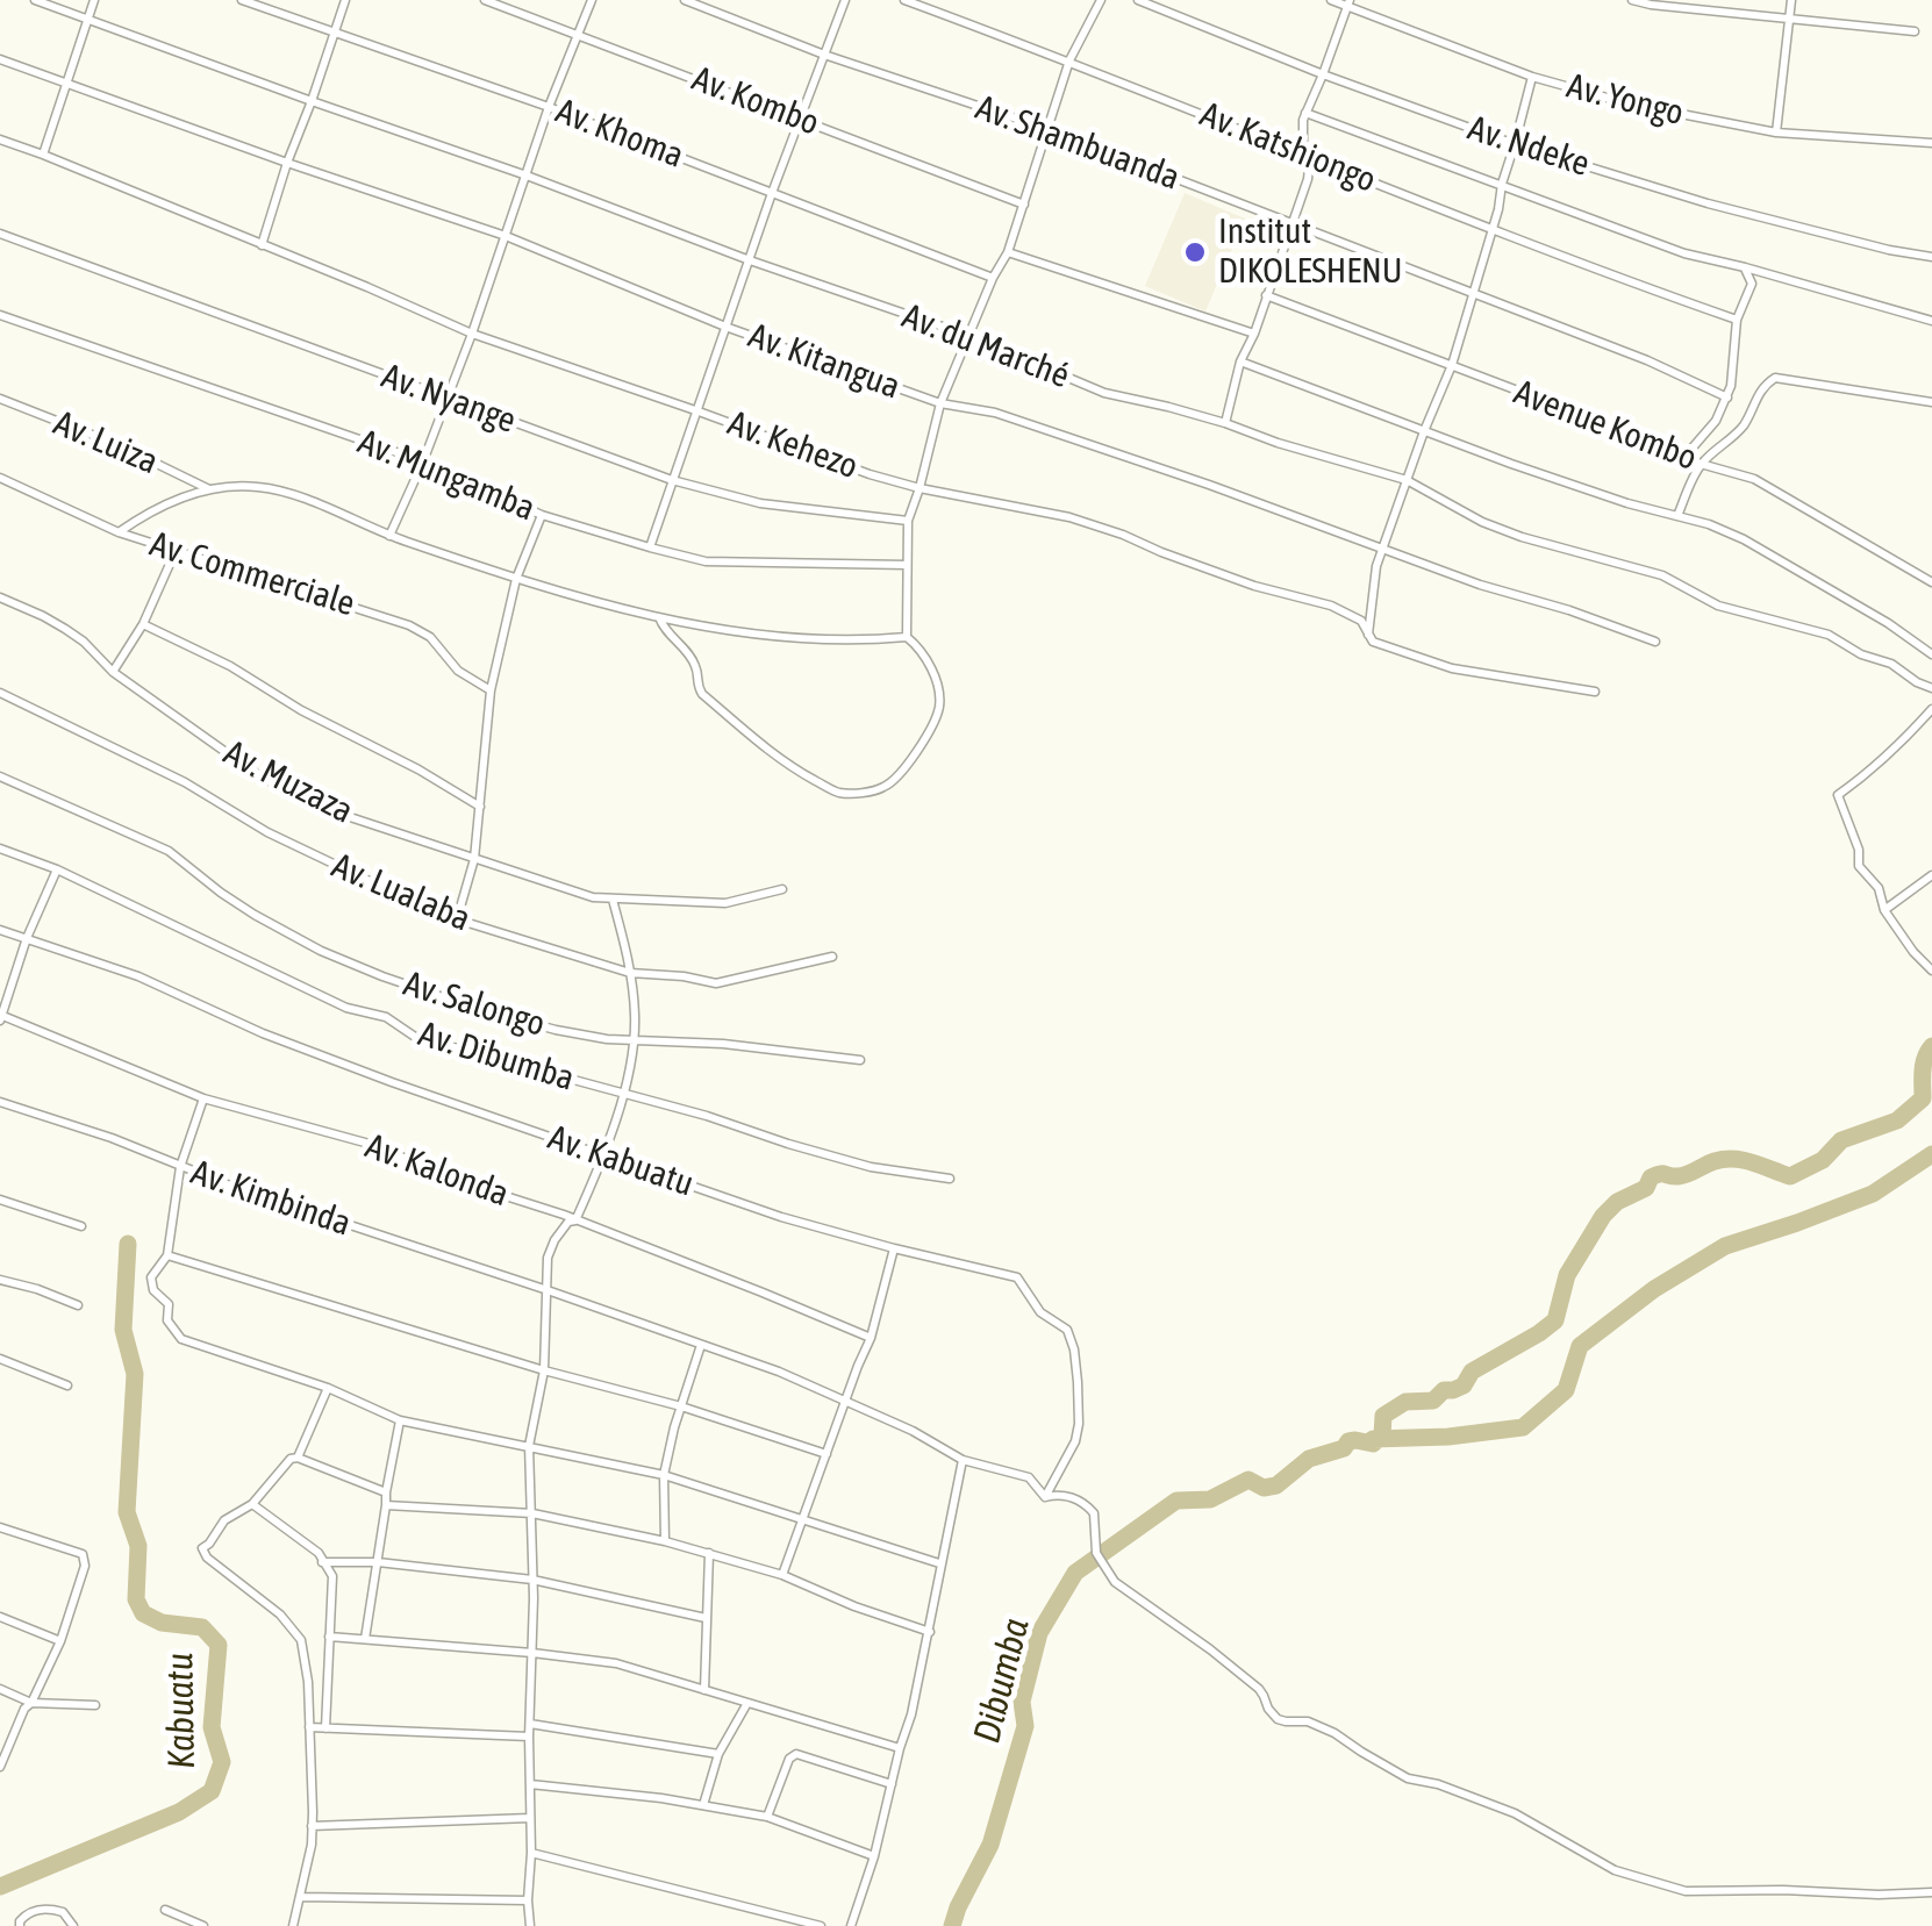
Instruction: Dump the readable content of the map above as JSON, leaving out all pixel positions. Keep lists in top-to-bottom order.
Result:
{
  "streets": {
    "street": [
      "Av. Yongo",
      "Av. Kombo",
      "Av. Khoma",
      "Av. Shambuanda",
      "Av. Ndeke",
      "Av. Katshiongo",
      "Av. du Marché",
      "Av. Kitangua",
      "Av. Nyange",
      "Avenue Kombo",
      "Av. Luiza",
      "Av. Kehezo",
      "Av. Mungamba",
      "Av. Commerciale",
      "Av. Muzaza",
      "Av. Lualaba",
      "Av. Salongo",
      "Av. Dibumba",
      "Av. Kabuatu",
      "Av. Kalonda",
      "Av. Kimbinda"
    ]
  },
  "crossings": [
    ["Av. Kabuatu", "Av. Kimbinda"]
  ],
  "water": ["Dibumba", "Kabuatu"],
  "places": ["Institut DIKOLESHENU"]
}
